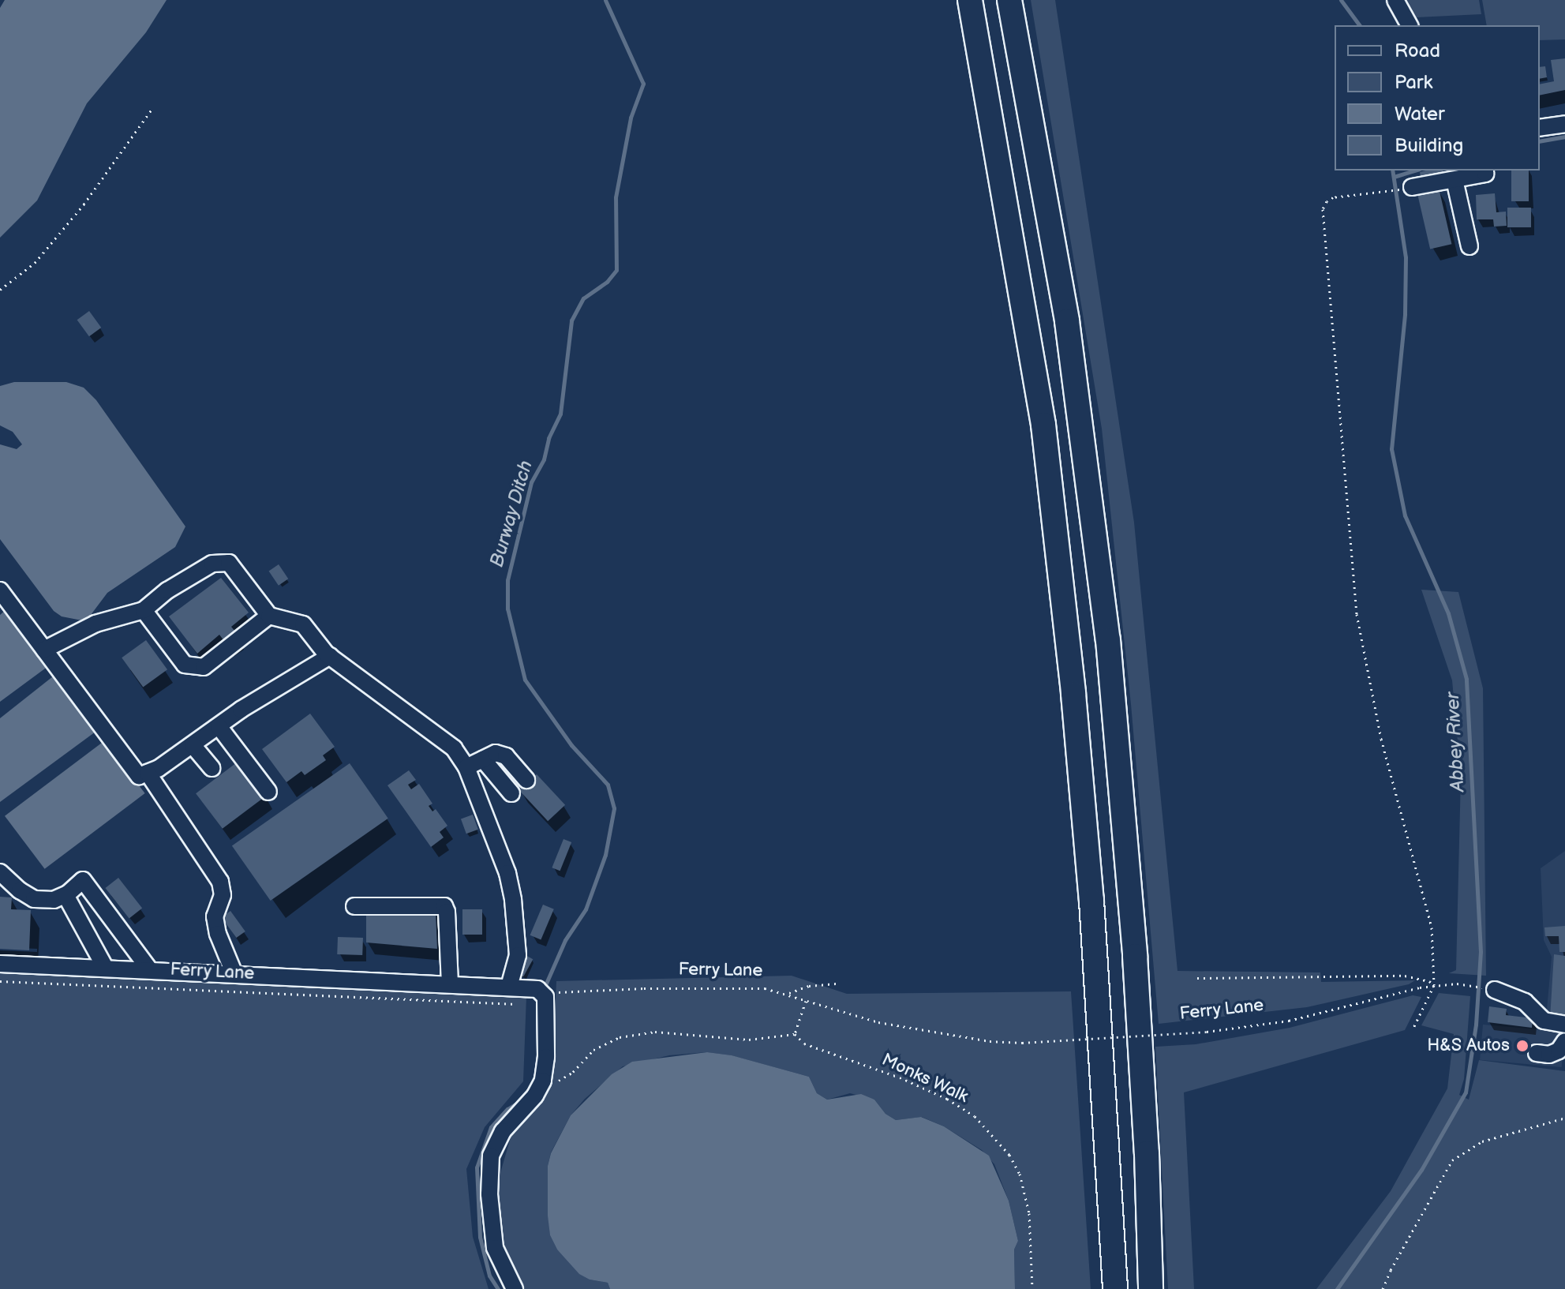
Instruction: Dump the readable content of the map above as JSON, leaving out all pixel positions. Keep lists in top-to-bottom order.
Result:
{
  "streets": {
    "path": ["Ferry Lane", "Monks Walk"]
  },
  "water": ["Burway Ditch", "Abbey River"],
  "places": ["H&S Autos"],
  "legend": [
    "Road",
    "Park",
    "Water",
    "Building"
  ]
}
